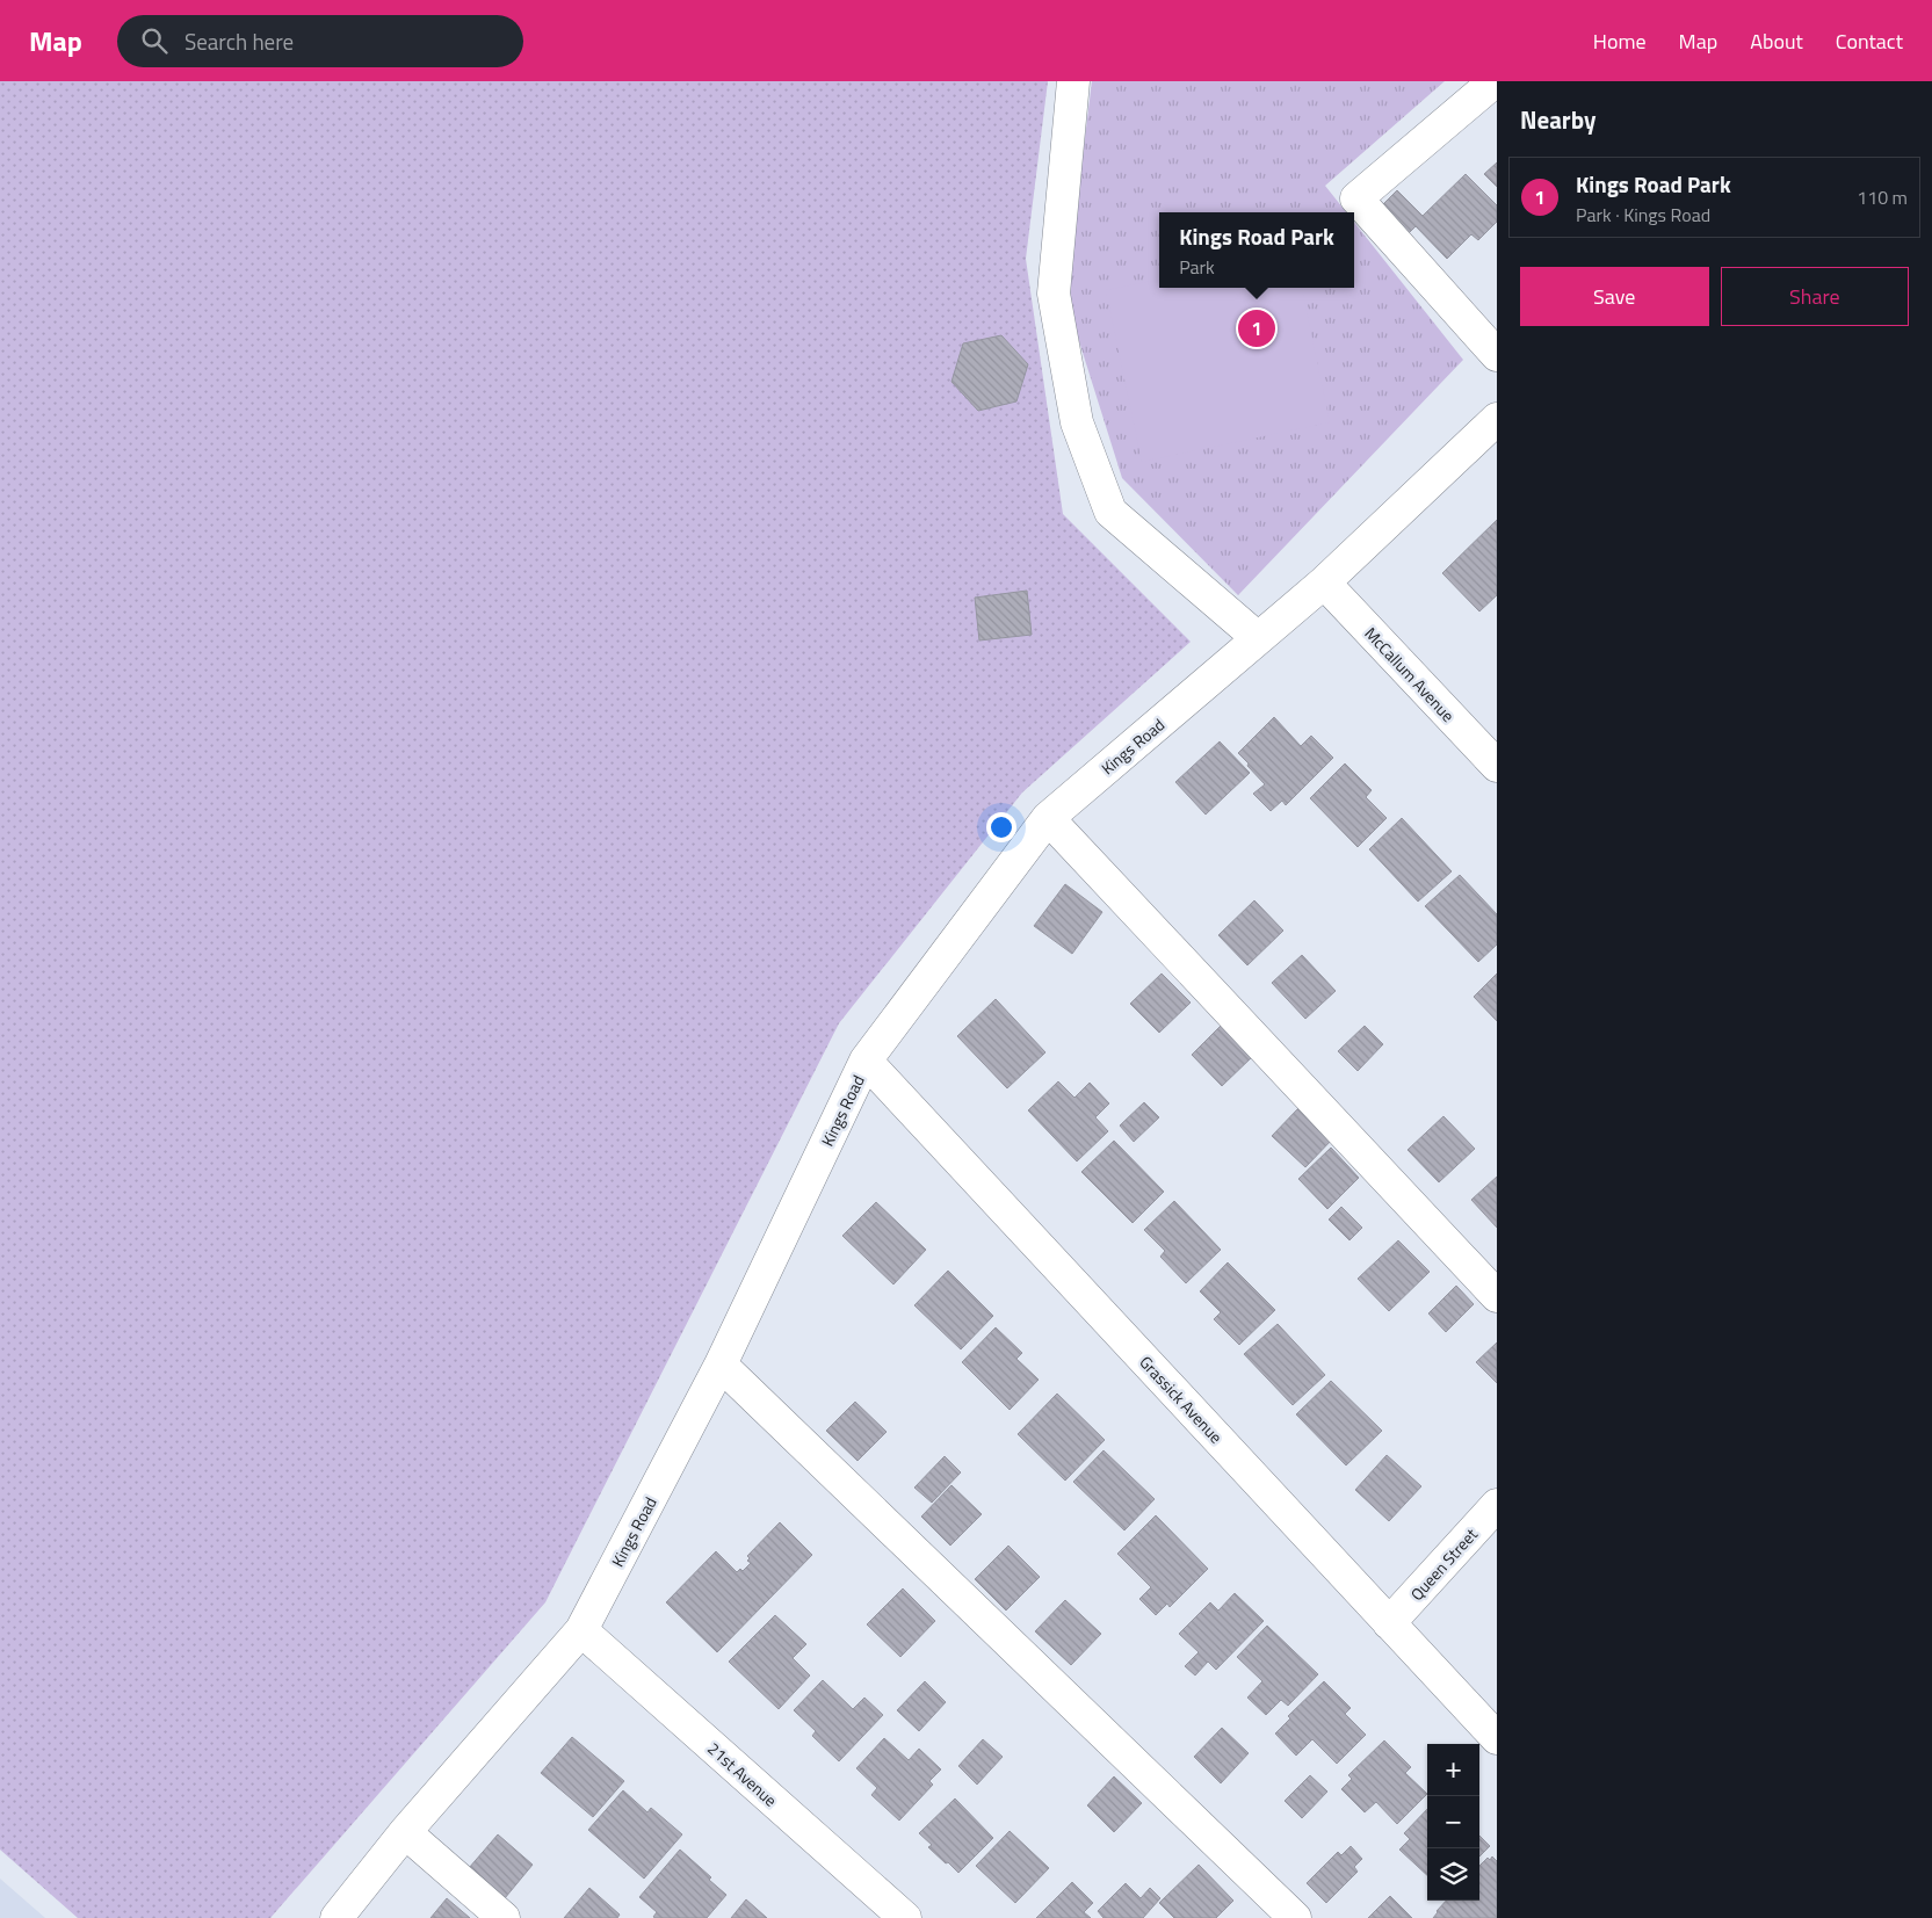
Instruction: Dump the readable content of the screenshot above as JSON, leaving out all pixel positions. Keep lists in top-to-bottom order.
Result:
{
  "streets": {
    "street": [
      "McCallum Avenue",
      "Kings Road",
      "Grassick Avenue",
      "Queen Street",
      "21st Avenue"
    ]
  },
  "crossings": [
    ["McCallum Avenue", "Kings Road"],
    ["Kings Road", "Grassick Avenue"],
    ["Kings Road", "21st Avenue"],
    ["Grassick Avenue", "Queen Street"]
  ],
  "page": {
    "header": "Map",
    "search": "Search here",
    "nav": [
      "Home",
      "Map",
      "About",
      "Contact"
    ],
    "heading": "Nearby",
    "list": [
      {
        "mark": "1",
        "name": "Kings Road Park",
        "note": "Park · Kings Road",
        "value": "110 m"
      }
    ],
    "popup": ["Kings Road Park", "Park"],
    "buttons": ["Save", "Share"],
    "pins": "1",
    "map_buttons": ["+", "−"]
  }
}
